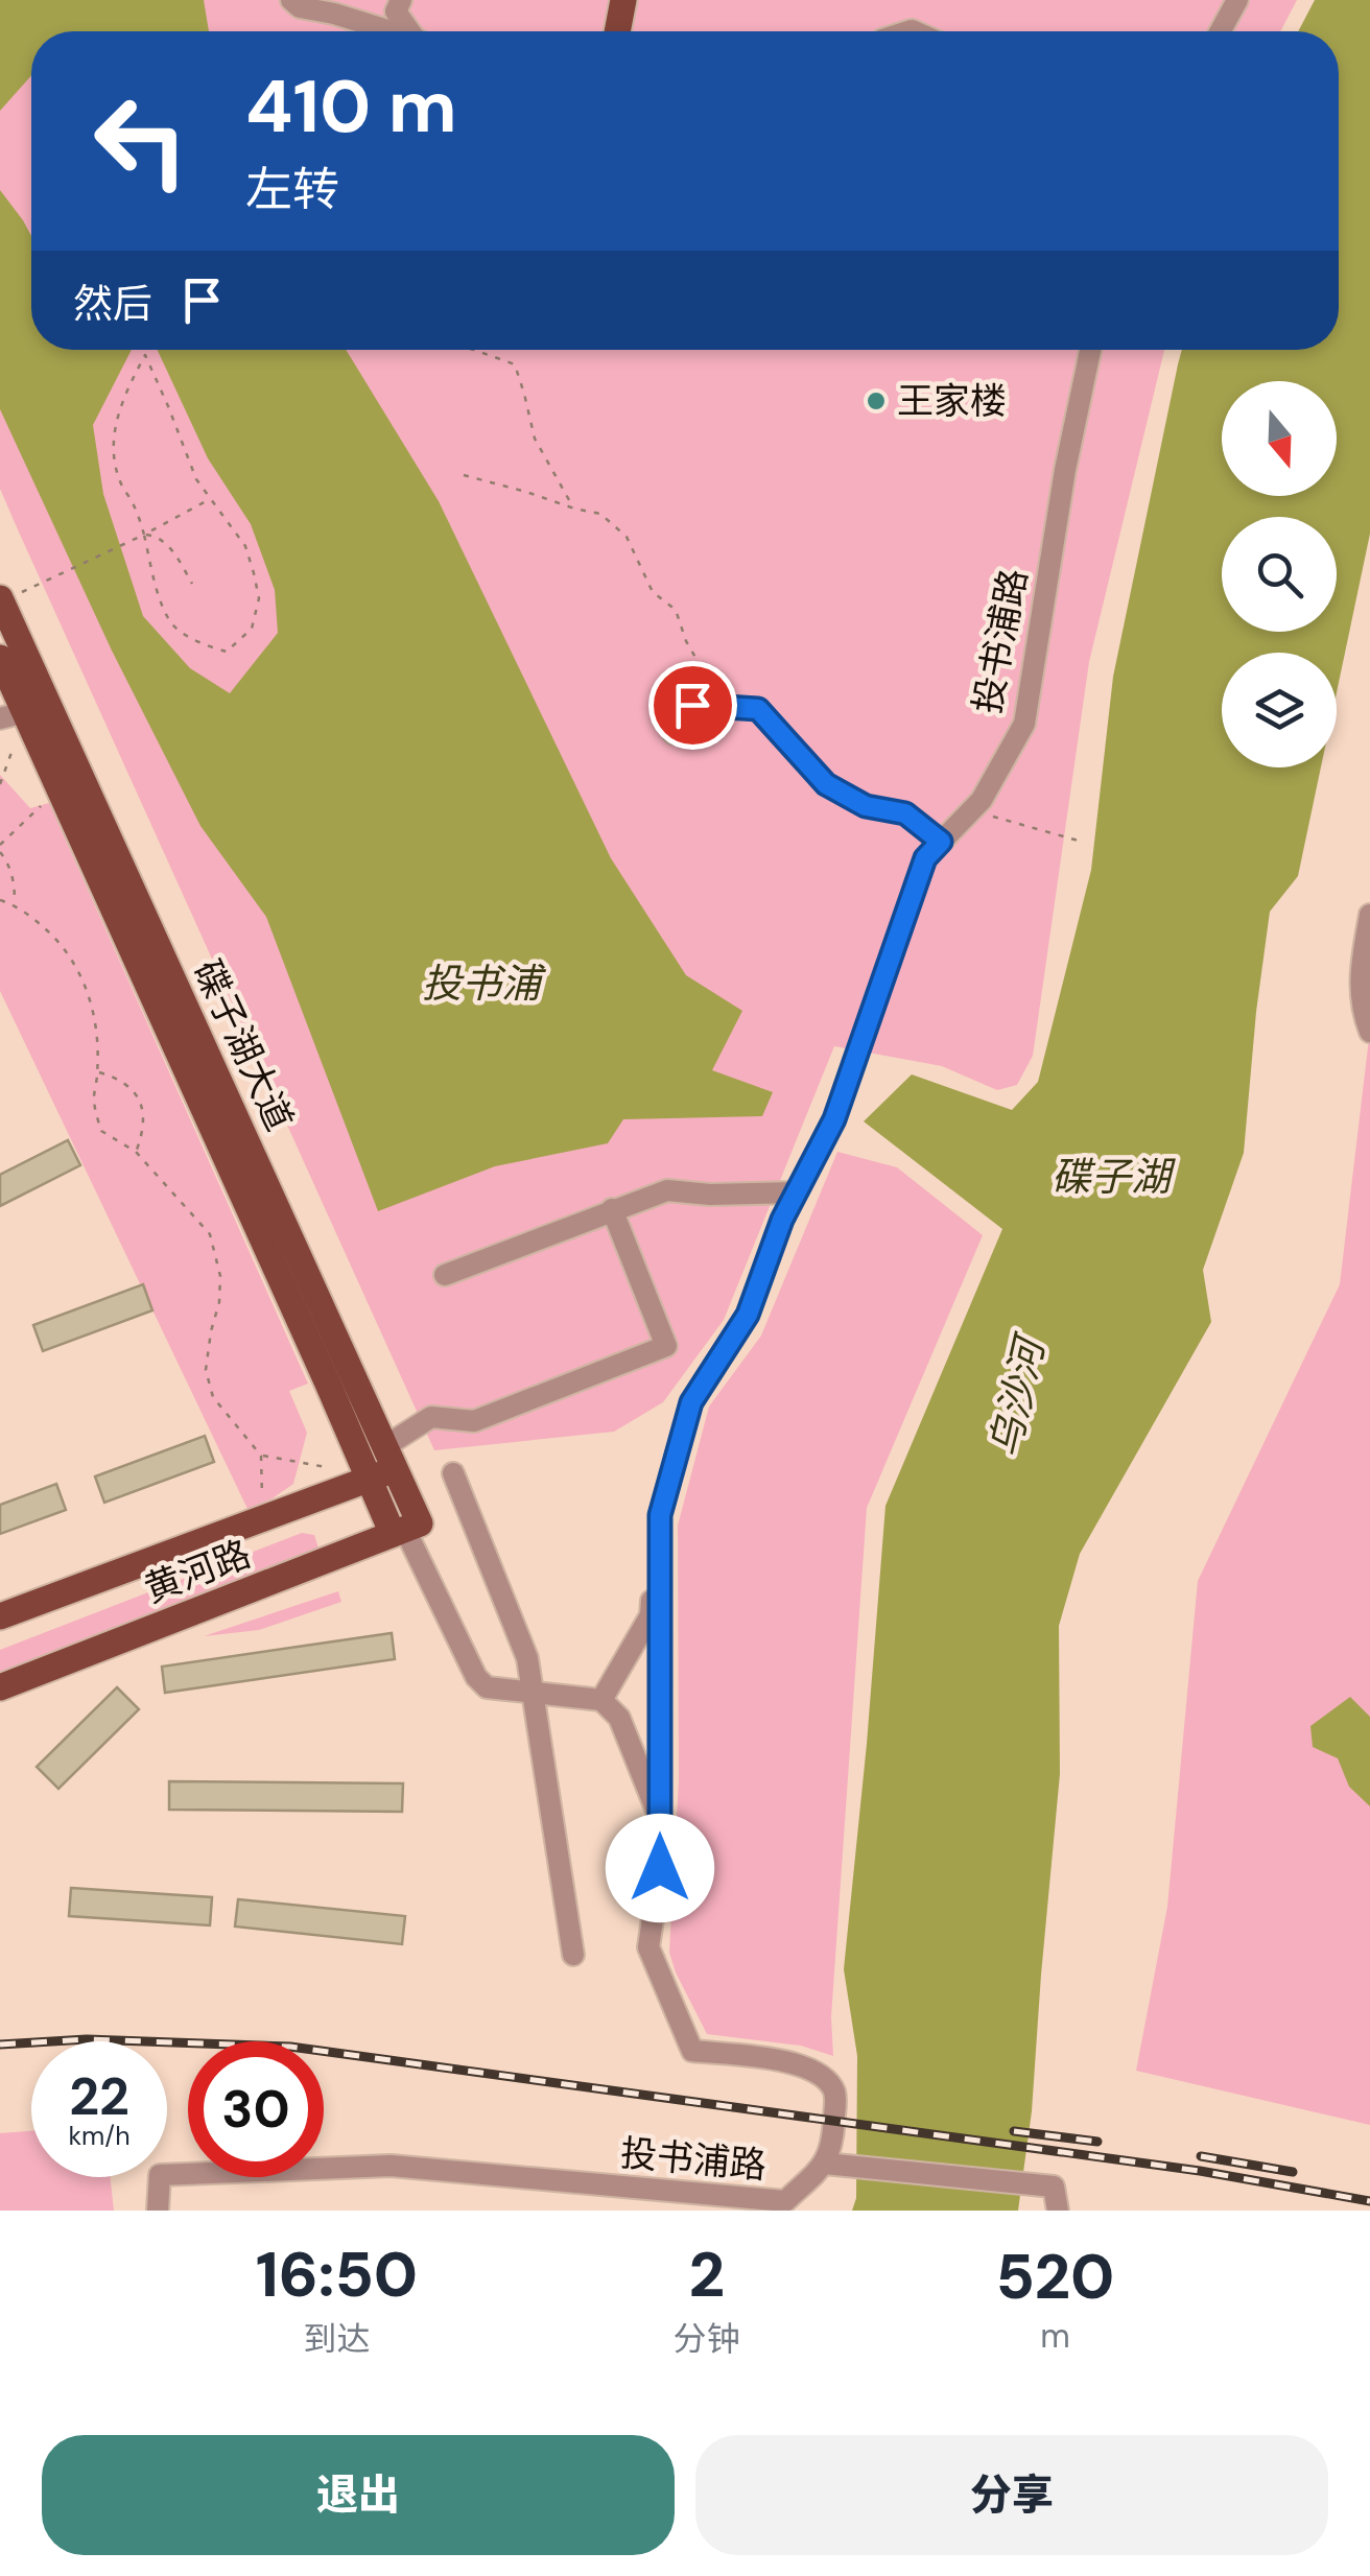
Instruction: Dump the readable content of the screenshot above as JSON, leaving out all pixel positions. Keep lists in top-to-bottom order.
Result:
{
  "streets": {
    "main road": ["碟子湖大道", "黄河路"],
    "street": ["投书浦路"]
  },
  "crossings": [
    ["碟子湖大道", "黄河路"]
  ],
  "water": ["投书浦", "碟子湖", "乌沙河"],
  "places": ["王家楼"],
  "north": "bottom",
  "page": {
    "turn": ["410 m", "左转"],
    "then": "然后",
    "speed": "22 km/h",
    "limit": "30",
    "eta": [
      "16:50",
      "到达",
      "2",
      "分钟",
      "520",
      "m"
    ],
    "buttons": ["退出", "分享"]
  }
}
